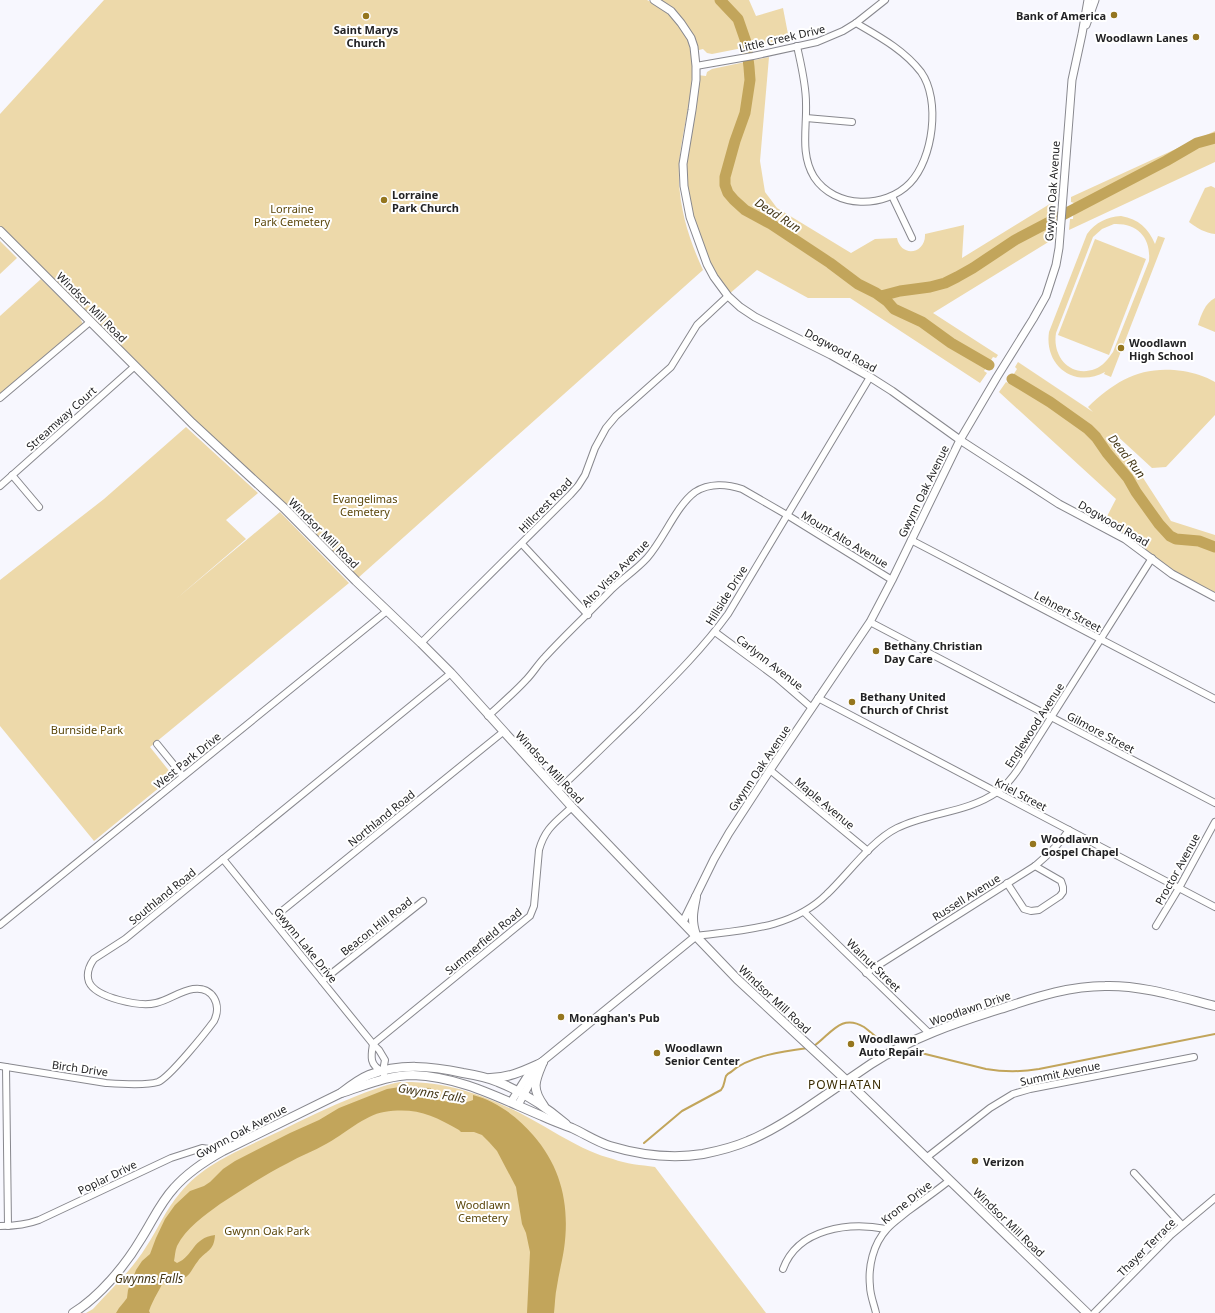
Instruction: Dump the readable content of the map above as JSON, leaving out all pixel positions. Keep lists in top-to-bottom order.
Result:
{
  "streets": {
    "main road": ["Gwynn Oak Avenue", "Windsor Mill Road", "Woodlawn Drive"],
    "street": [
      "Little Creek Drive",
      "Dogwood Road",
      "Streamway Court",
      "Hillcrest Road",
      "Mount Alto Avenue",
      "Alto Vista Avenue",
      "Hillside Drive",
      "Lehnert Street",
      "Carlynn Avenue",
      "Englewood Avenue",
      "Gilmore Street",
      "West Park Drive",
      "Kriel Street",
      "Maple Avenue",
      "Northland Road",
      "Proctor Avenue",
      "Southland Road",
      "Russell Avenue",
      "Beacon Hill Road",
      "Summerfield Road",
      "Gwynn Lake Drive",
      "Walnut Street",
      "Birch Drive",
      "Summit Avenue",
      "Poplar Drive",
      "Krone Drive",
      "Thayer Terrace"
    ]
  },
  "crossings": [
    ["Little Creek Drive", "Dogwood Road"],
    ["Gwynn Oak Avenue", "Windsor Mill Road"],
    ["Gwynn Oak Avenue", "Dogwood Road"],
    ["Gwynn Oak Avenue", "Mount Alto Avenue"],
    ["Gwynn Oak Avenue", "Lehnert Street"],
    ["Gwynn Oak Avenue", "Carlynn Avenue"],
    ["Gwynn Oak Avenue", "Gilmore Street"],
    ["Gwynn Oak Avenue", "Kriel Street"],
    ["Gwynn Oak Avenue", "Maple Avenue"],
    ["Gwynn Oak Avenue", "Gwynn Lake Drive"],
    ["Gwynn Oak Avenue", "Woodlawn Drive"],
    ["Gwynn Oak Avenue", "Poplar Drive"],
    ["Windsor Mill Road", "Streamway Court"],
    ["Windsor Mill Road", "Hillcrest Road"],
    ["Windsor Mill Road", "Alto Vista Avenue"],
    ["Windsor Mill Road", "Hillside Drive"],
    ["Windsor Mill Road", "Englewood Avenue"],
    ["Windsor Mill Road", "West Park Drive"],
    ["Windsor Mill Road", "Northland Road"],
    ["Windsor Mill Road", "Southland Road"],
    ["Windsor Mill Road", "Summerfield Road"],
    ["Windsor Mill Road", "Woodlawn Drive"],
    ["Windsor Mill Road", "Summit Avenue"],
    ["Windsor Mill Road", "Krone Drive"],
    ["Dogwood Road", "Hillcrest Road"],
    ["Dogwood Road", "Hillside Drive"],
    ["Dogwood Road", "Englewood Avenue"],
    ["Mount Alto Avenue", "Alto Vista Avenue"],
    ["Mount Alto Avenue", "Hillside Drive"],
    ["Alto Vista Avenue", "Hillside Drive"],
    ["Hillside Drive", "Carlynn Avenue"],
    ["Lehnert Street", "Englewood Avenue"],
    ["Englewood Avenue", "Gilmore Street"],
    ["Englewood Avenue", "Kriel Street"],
    ["Englewood Avenue", "Maple Avenue"],
    ["Englewood Avenue", "Walnut Street"],
    ["Kriel Street", "Proctor Avenue"],
    ["Kriel Street", "Russell Avenue"],
    ["Northland Road", "Gwynn Lake Drive"],
    ["Southland Road", "Gwynn Lake Drive"],
    ["Southland Road", "Birch Drive"],
    ["Russell Avenue", "Walnut Street"],
    ["Beacon Hill Road", "Gwynn Lake Drive"],
    ["Summerfield Road", "Gwynn Lake Drive"],
    ["Walnut Street", "Woodlawn Drive"]
  ],
  "districts": ["POWHATAN"],
  "water": ["Dead Run", "Gwynns Falls"],
  "parks": [
    "Lorraine Park Cemetery",
    "Evangelimas Cemetery",
    "Burnside Park",
    "Woodlawn Cemetery",
    "Gwynn Oak Park"
  ],
  "places": [
    "Bank of America",
    "Saint Marys Church",
    "Woodlawn Lanes",
    "Lorraine Park Church",
    "Woodlawn High School",
    "Bethany Christian Day Care",
    "Bethany United Church of Christ",
    "Woodlawn Gospel Chapel",
    "Monaghan's Pub",
    "Woodlawn Auto Repair",
    "Woodlawn Senior Center",
    "Verizon"
  ]
}
